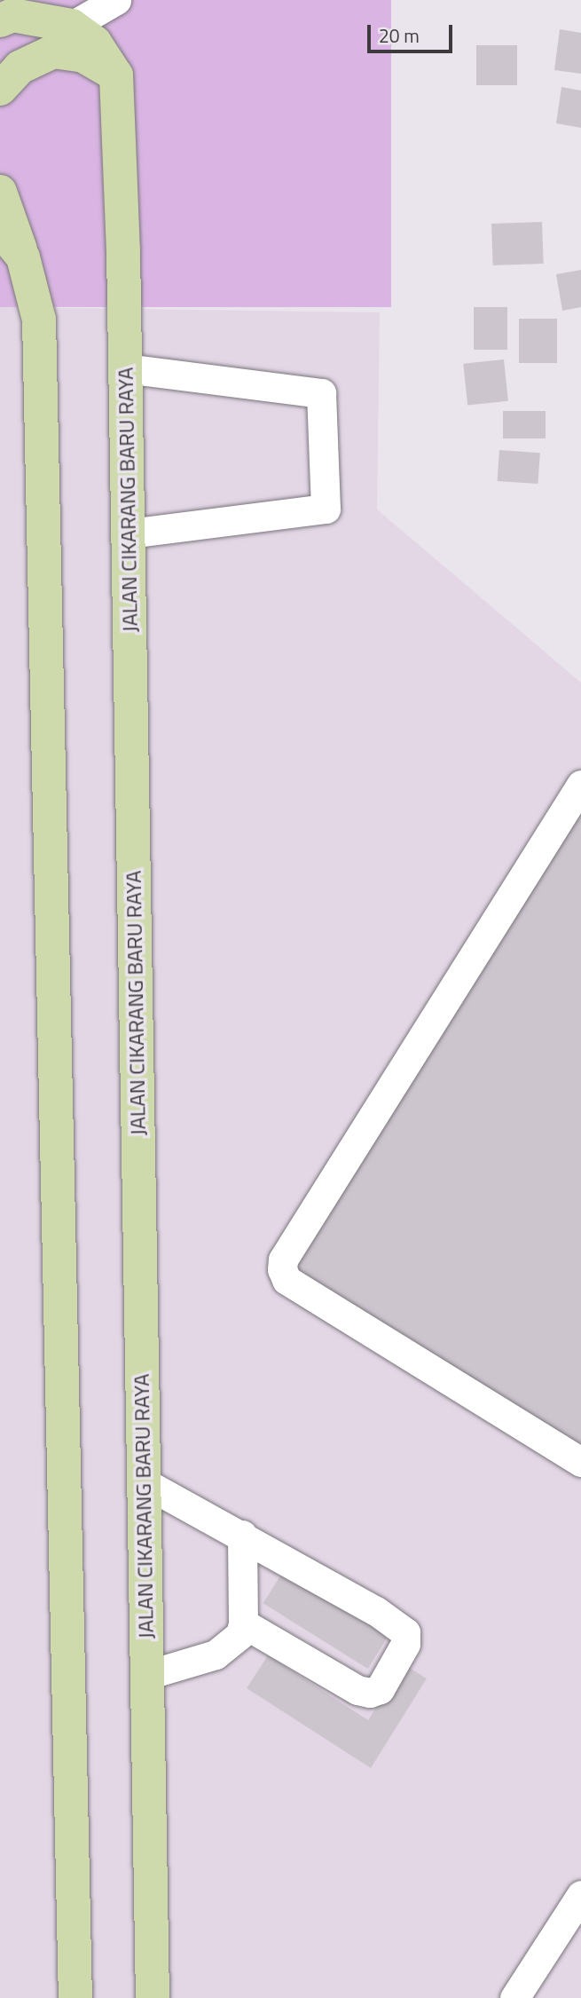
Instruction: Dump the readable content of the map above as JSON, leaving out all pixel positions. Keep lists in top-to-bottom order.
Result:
{
  "streets": {
    "main road": ["JALAN CIKARANG BARU RAYA"]
  },
  "scale_bar": "20 m"
}
